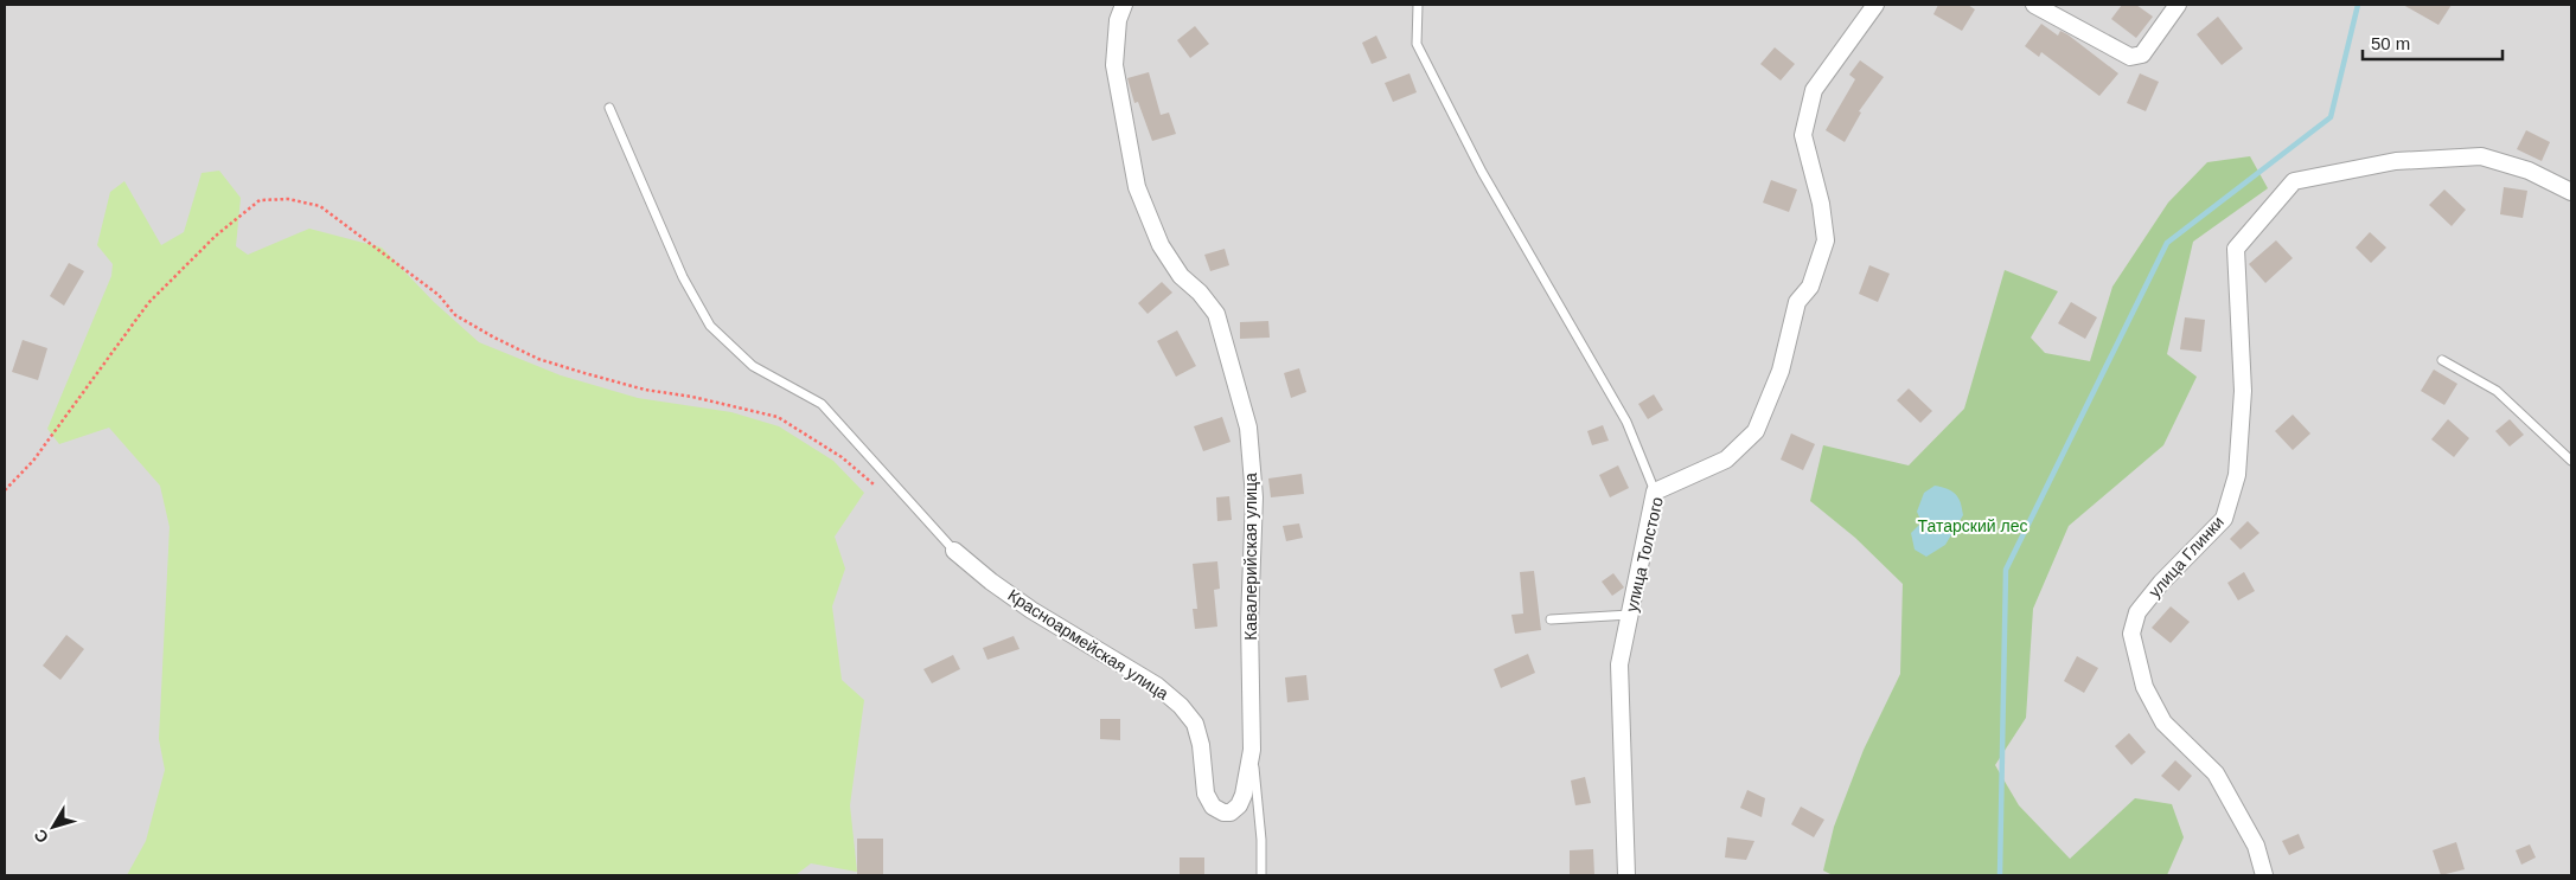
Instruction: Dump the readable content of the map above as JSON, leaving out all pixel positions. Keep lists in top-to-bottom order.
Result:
{
  "streets": {
    "street": [
      "улица Толстого",
      "Кавалерийская улица",
      "улица Глинки",
      "Красноармейская улица"
    ]
  },
  "crossings": [
    ["Кавалерийская улица", "Красноармейская улица"]
  ],
  "parks": ["Татарский лес"],
  "scale_bar": "50 m",
  "north": "bottom left"
}
